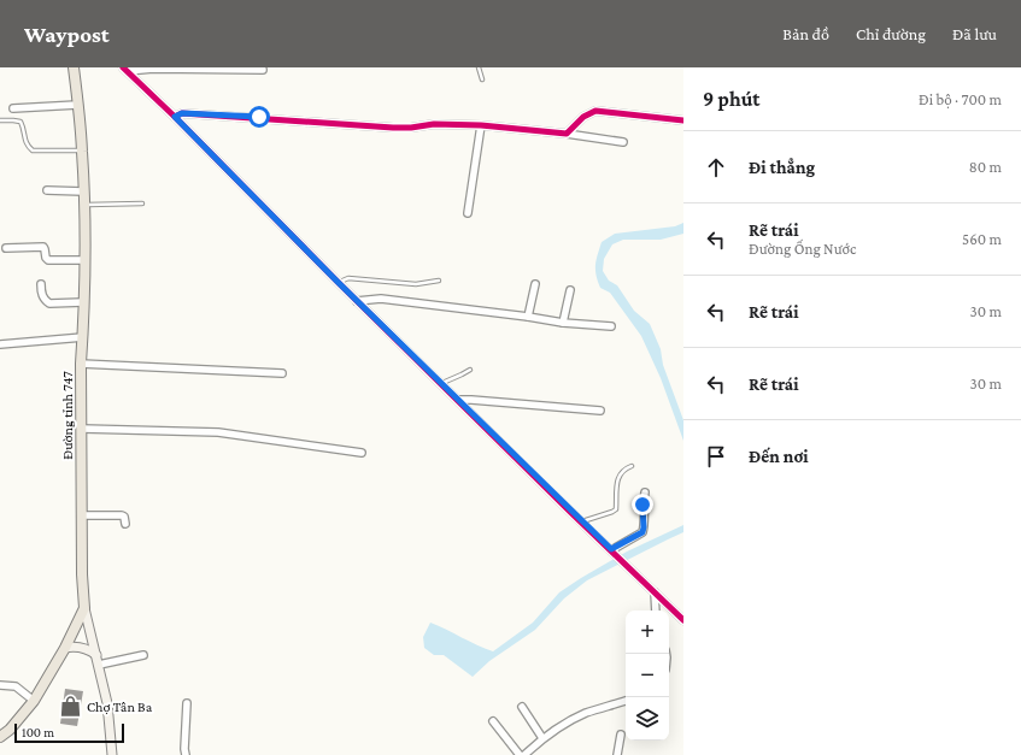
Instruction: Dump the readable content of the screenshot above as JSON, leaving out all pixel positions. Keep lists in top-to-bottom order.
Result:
{
  "streets": {
    "main road": ["Đường tỉnh 747"]
  },
  "places": {
    "shop": ["Chợ Tân Ba"]
  },
  "scale_bar": "100 m",
  "page": {
    "header": "Waypost",
    "nav": ["Bản đồ", "Chỉ đường", "Đã lưu"],
    "heading": ["9 phút", "Đi bộ · 700 m"],
    "list": [
      ["Đi thẳng", "80 m"],
      ["Rẽ trái", "Đường Ống Nước", "560 m"],
      ["Rẽ trái", "30 m"],
      ["Rẽ trái", "30 m"],
      "Đến nơi"
    ],
    "map_buttons": ["+", "−"],
    "scale": "100 m"
  }
}
